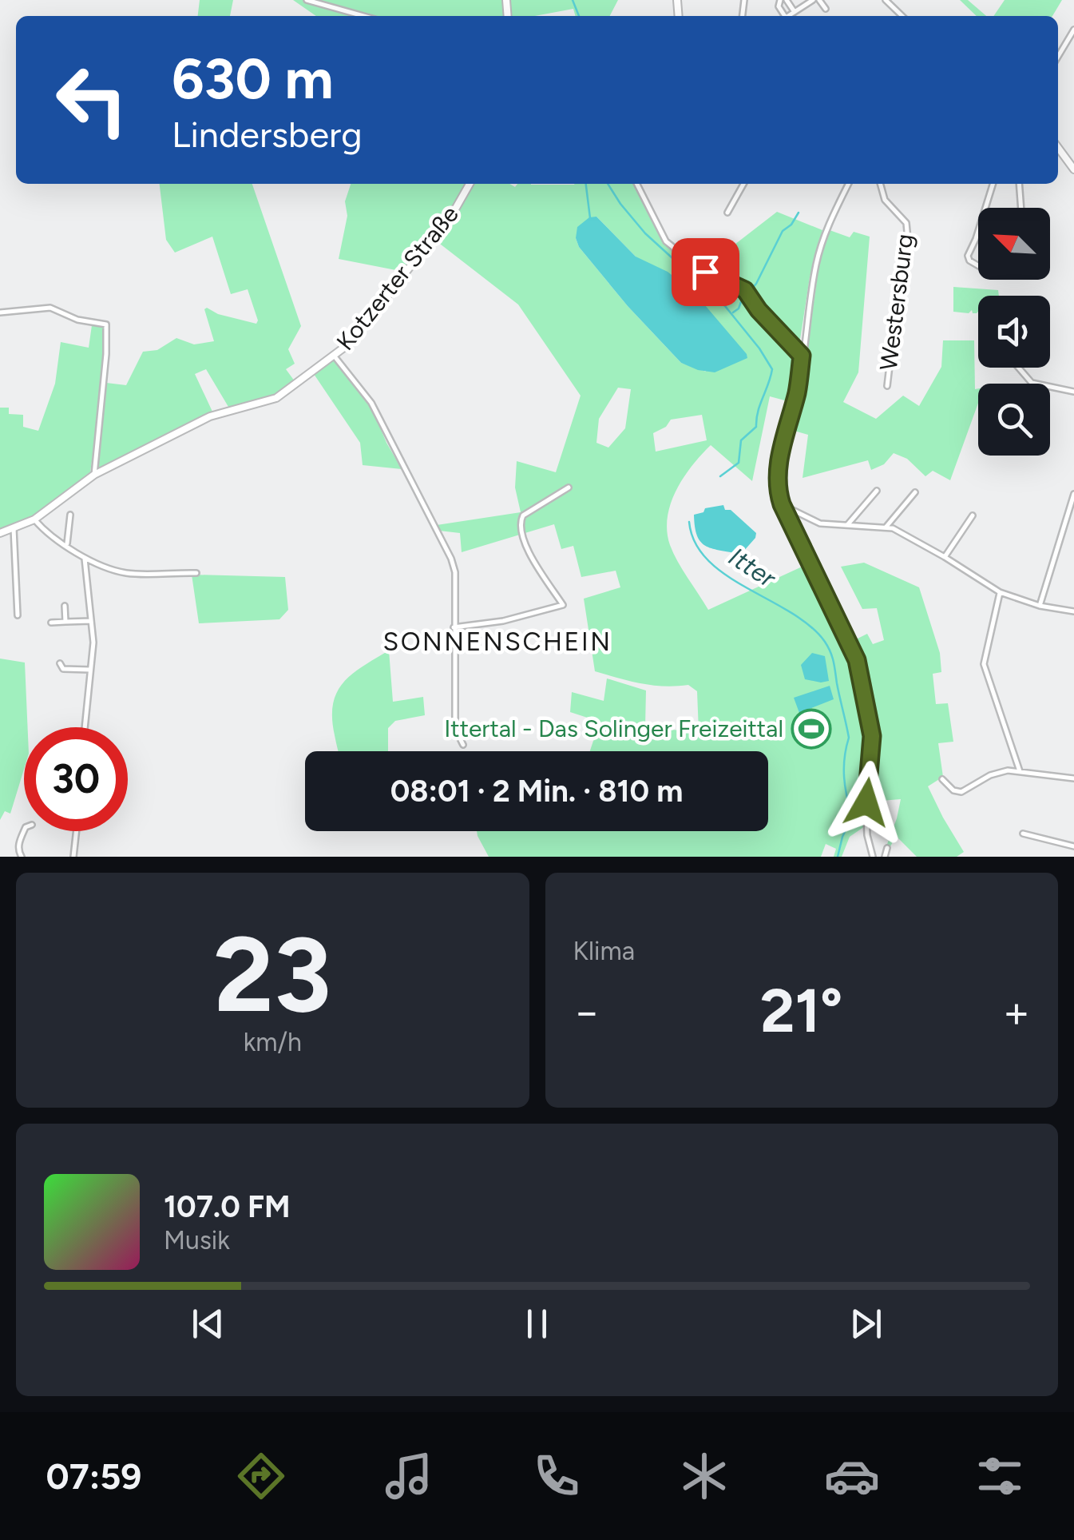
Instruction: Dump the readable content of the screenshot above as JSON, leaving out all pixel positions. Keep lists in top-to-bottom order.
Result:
{
  "streets": {
    "street": ["Kotzerter Straße", "Westersburg"]
  },
  "districts": ["SONNENSCHEIN"],
  "water": ["Itter"],
  "places": {
    "sports": ["Ittertal - Das Solinger Freizeittal"]
  },
  "north": "top left",
  "page": {
    "turn": ["630 m", "Lindersberg"],
    "limit": "30",
    "trip": "08:01 · 2 Min. · 810 m",
    "tile": [
      ["23", "km/h"],
      "Klima"
    ],
    "heat": ["−", "21°", "+"],
    "song": ["107.0 FM", "Musik"],
    "tabs": "07:59"
  }
}
